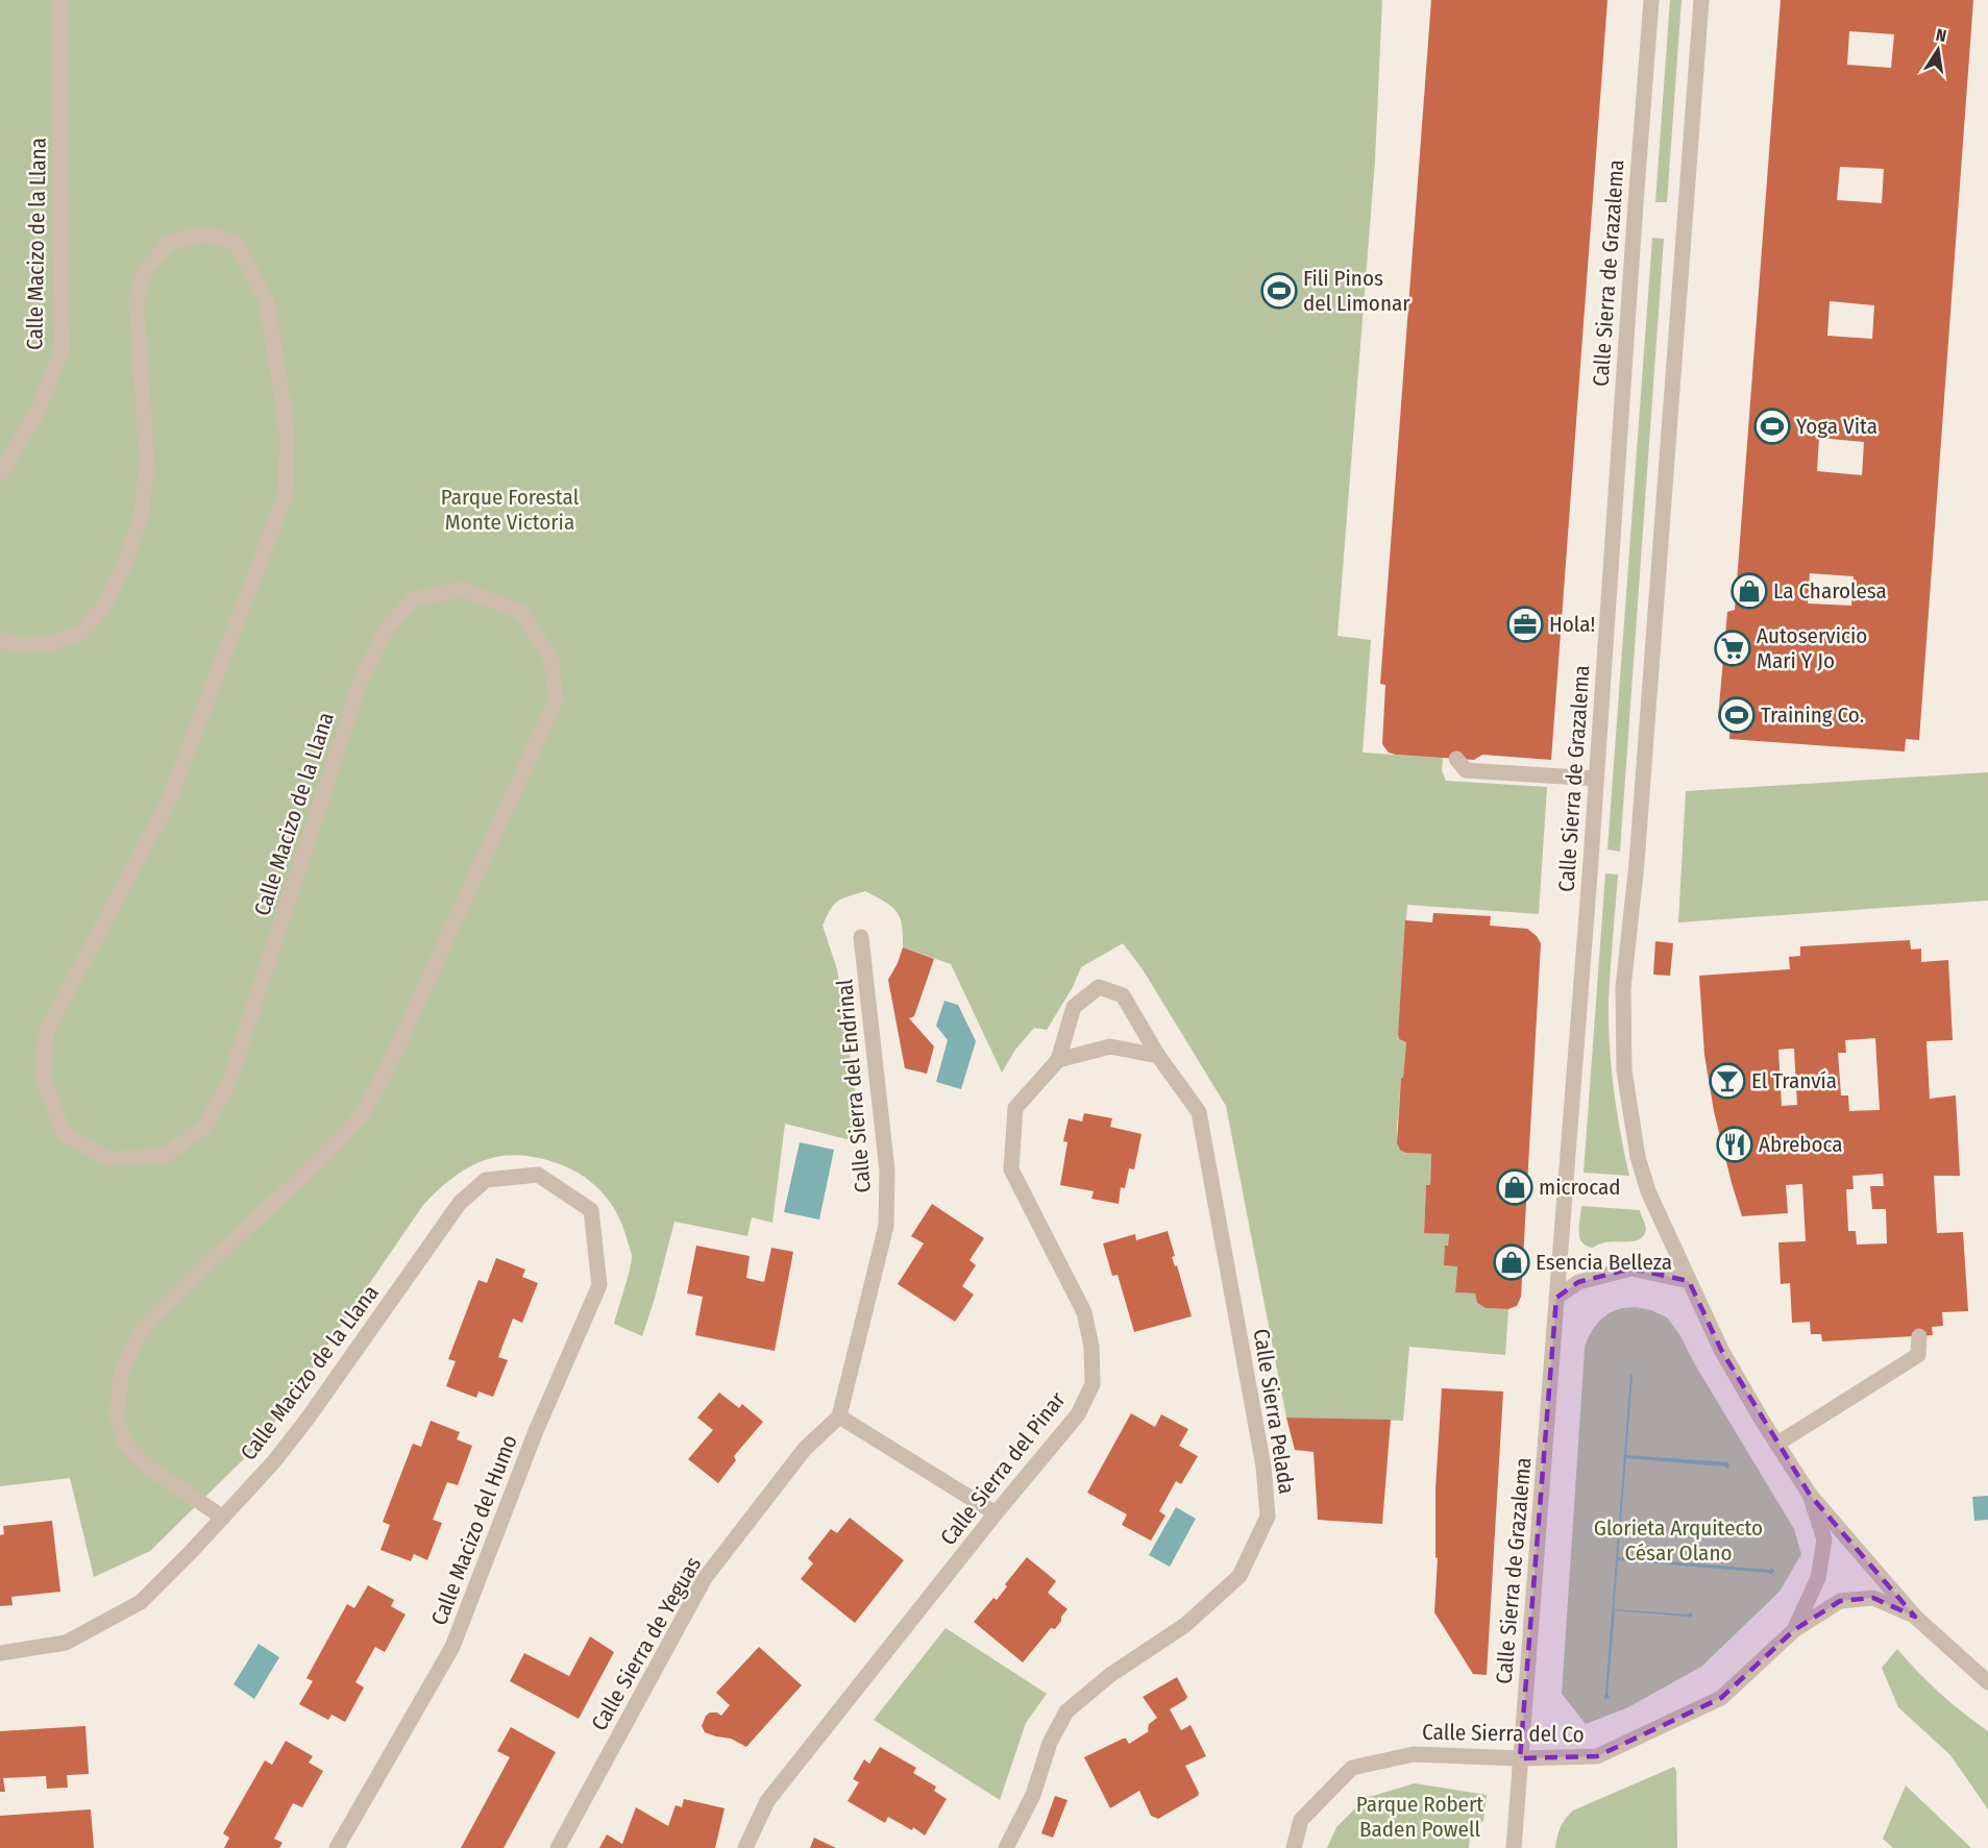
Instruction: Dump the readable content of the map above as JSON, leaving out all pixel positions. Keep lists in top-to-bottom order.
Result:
{
  "streets": {
    "street": [
      "Calle Macizo de la Llana",
      "Calle Sierra de Grazalema",
      "Calle Sierra del Endrinal",
      "Calle Sierra Pelada",
      "Calle Sierra del Pinar",
      "Calle Macizo del Humo",
      "Calle Sierra de Yeguas",
      "Calle Sierra del Co"
    ]
  },
  "crossings": [
    ["Calle Macizo de la Llana", "Calle Macizo del Humo"],
    ["Calle Sierra de Grazalema", "Calle Sierra del Co"],
    ["Calle Sierra del Endrinal", "Calle Sierra de Yeguas"],
    ["Calle Sierra Pelada", "Calle Sierra del Pinar"]
  ],
  "parks": ["Parque Forestal Monte Victoria", "Glorieta Arquitecto César Olano", "Parque Robert Baden Powell"],
  "places": {
    "sports": ["Fili Pinos del Limonar", "Yoga Vita", "Training Co."],
    "shop": ["La Charolesa", "microcad", "Esencia Belleza"],
    "office": ["Hola!"],
    "supermarket": ["Autoservicio Mari Y Jo"],
    "bar": ["El Tranvía"],
    "restaurant": ["Abreboca"]
  },
  "north": "top"
}
